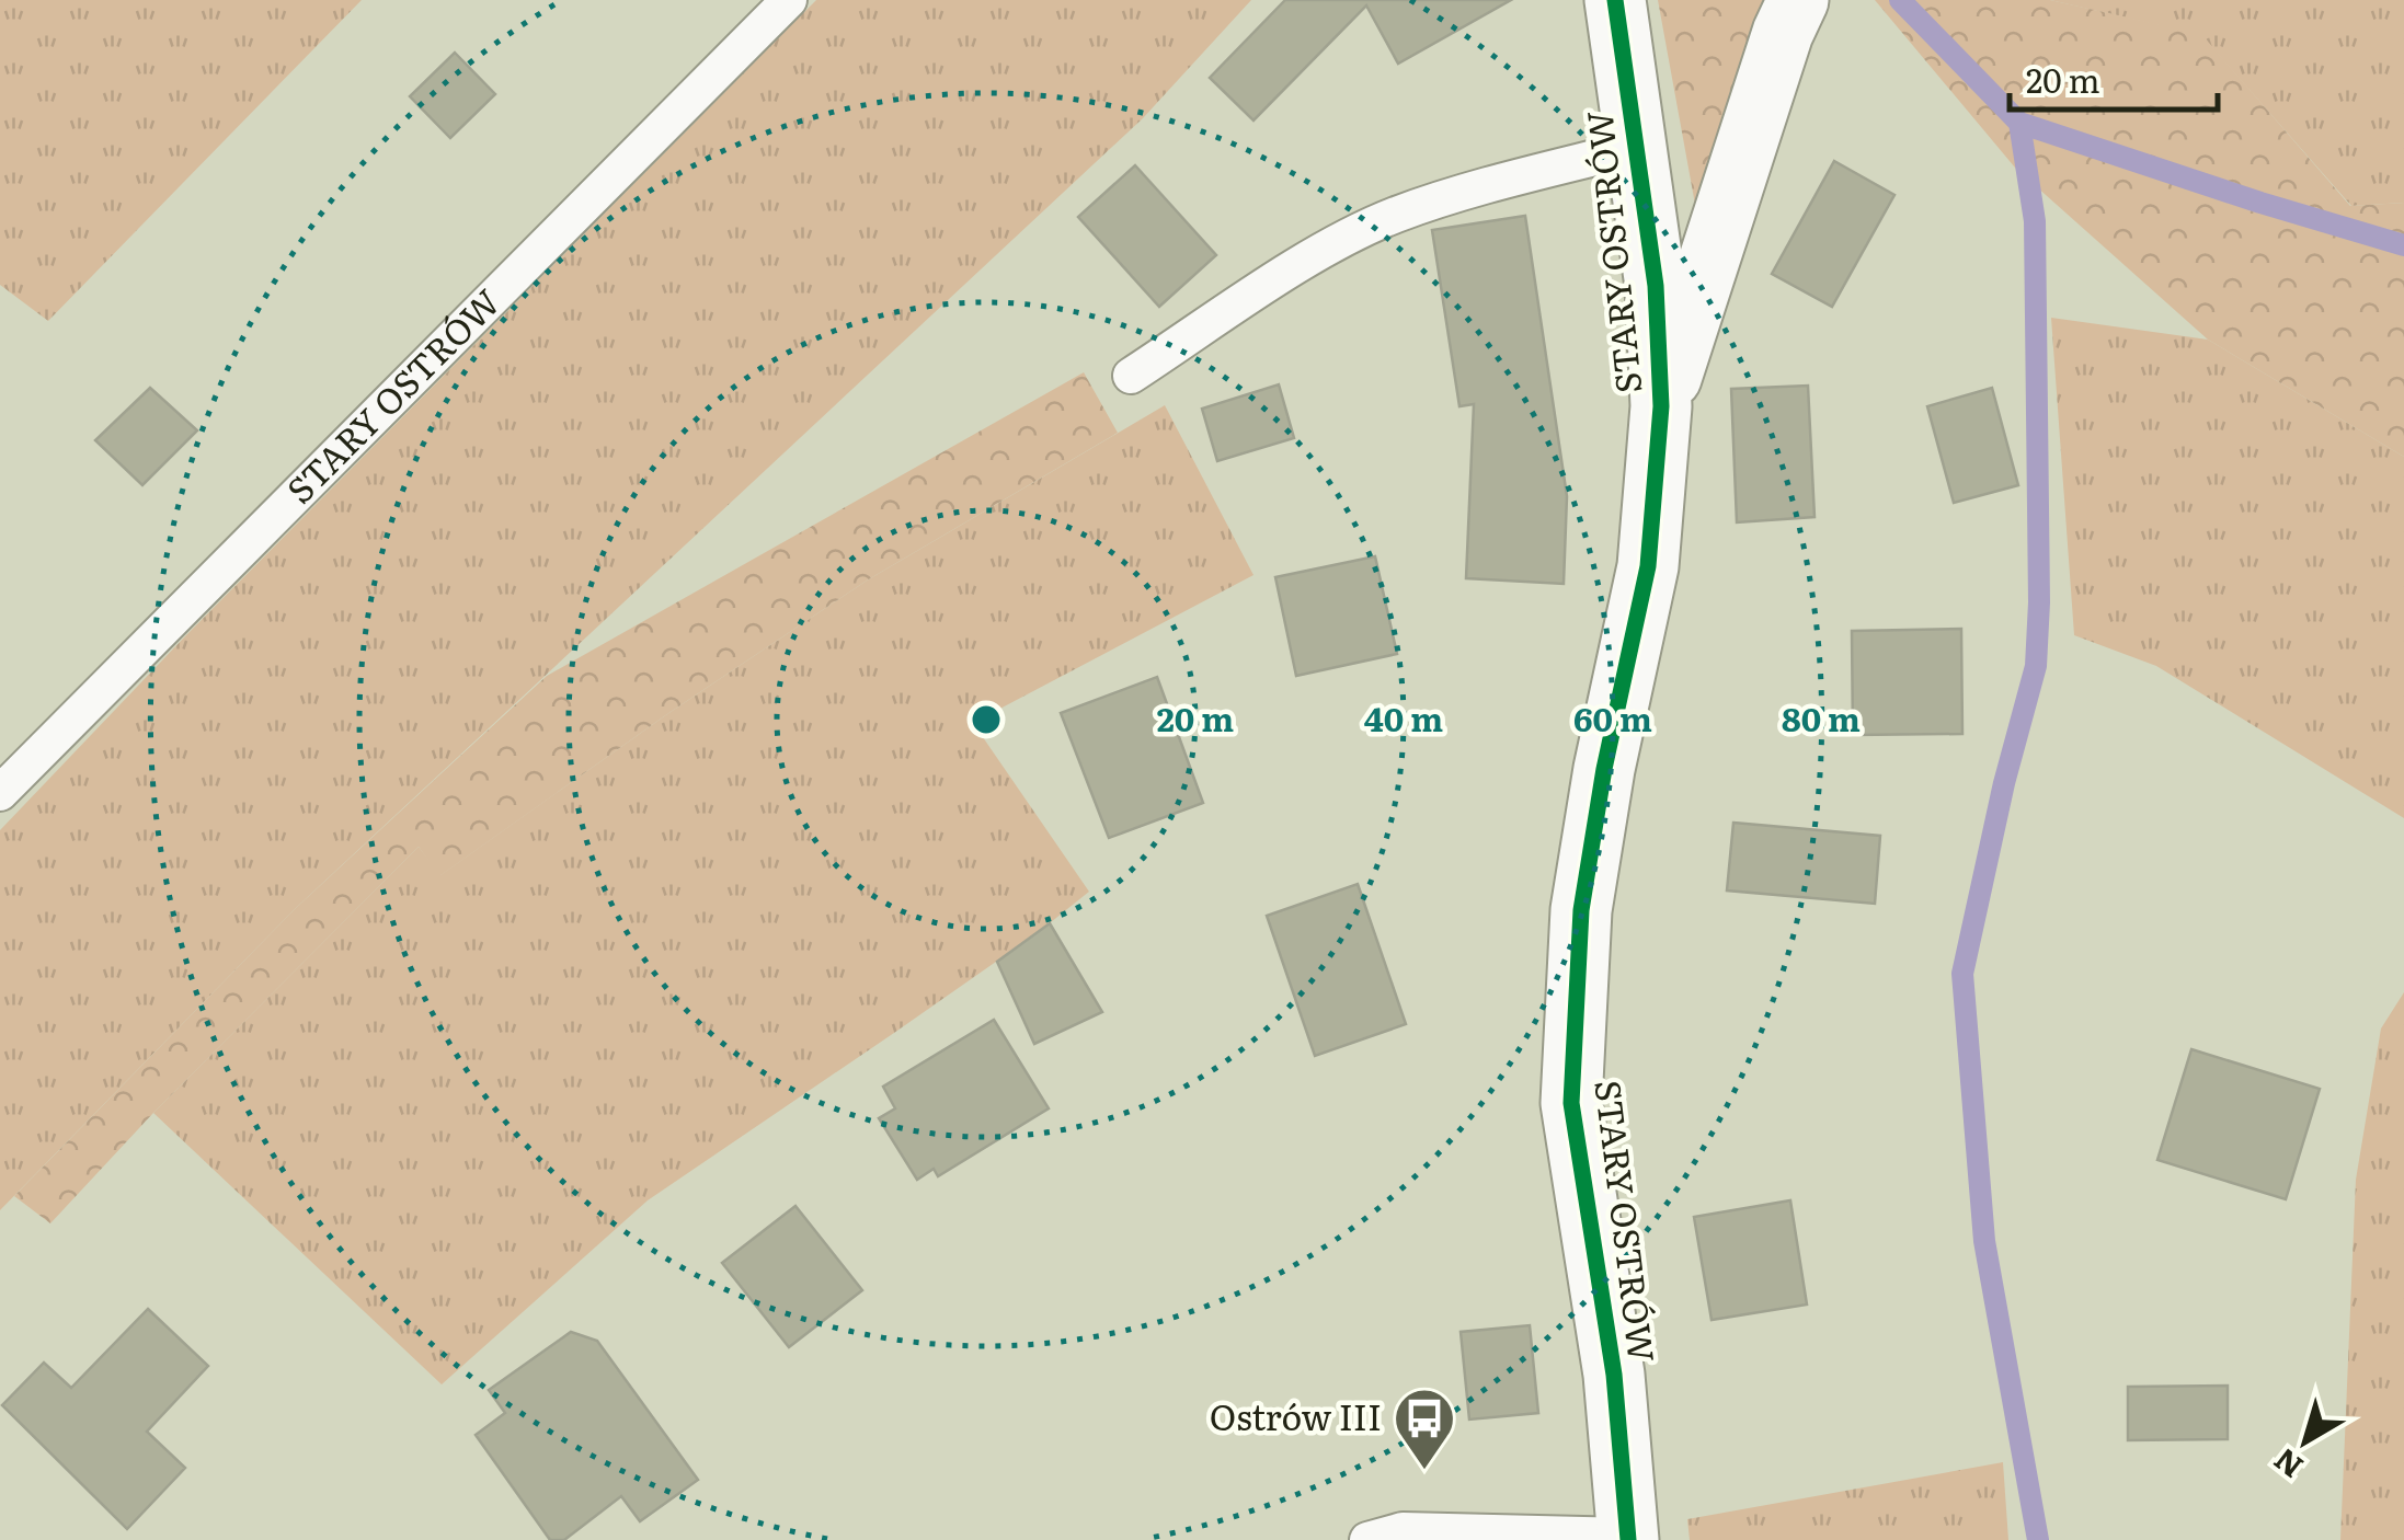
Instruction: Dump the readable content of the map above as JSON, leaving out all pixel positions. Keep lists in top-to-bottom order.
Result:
{
  "streets": {
    "street": ["STARY OSTRÓW"]
  },
  "places": {
    "bus stop": ["Ostrów III"]
  },
  "scale_bar": "20 m",
  "north": "bottom left",
  "rings": [
    "20 m",
    "40 m",
    "60 m",
    "80 m"
  ]
}
